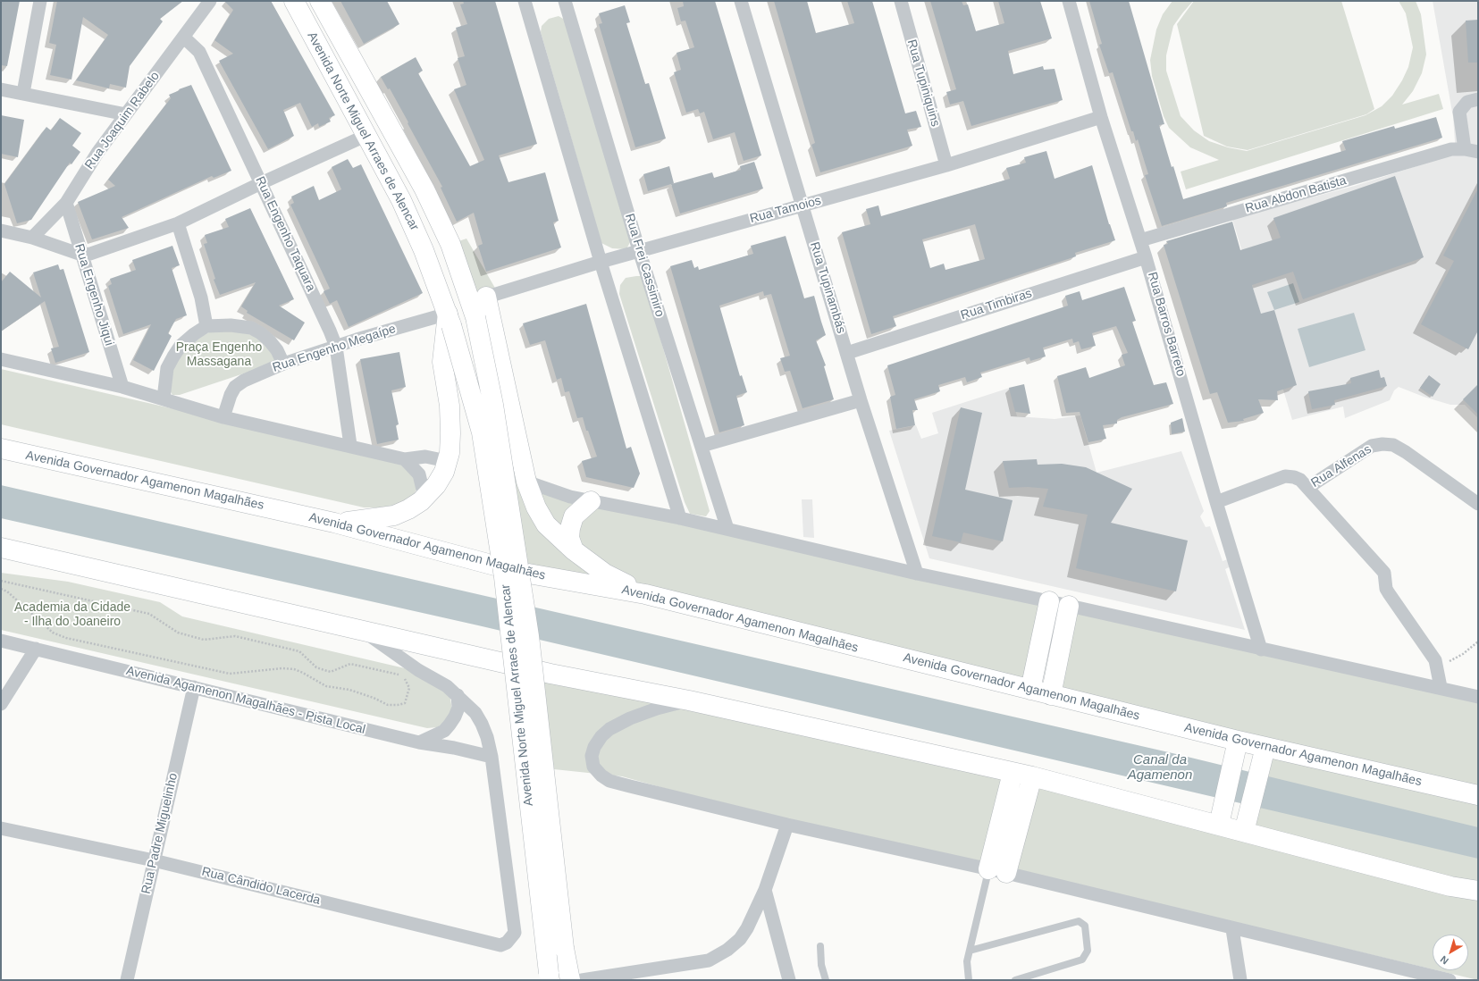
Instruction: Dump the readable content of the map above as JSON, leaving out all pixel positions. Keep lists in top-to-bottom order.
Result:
{
  "streets": {
    "main road": ["Avenida Norte Miguel Arraes de Alencar", "Avenida Governador Agamenon Magalhães"],
    "street": [
      "Rua Tupiniquins",
      "Rua Joaquim Rabelo",
      "Rua Abdon Batista",
      "Rua Tamoios",
      "Rua Engenho Taquara",
      "Rua Frei Cassimiro",
      "Rua Tupinambás",
      "Rua Engenho Jiqui",
      "Rua Timbiras",
      "Rua Barros Barreto",
      "Rua Engenho Megaípe",
      "Rua Alfenas",
      "Avenida Agamenon Magalhães - Pista Local",
      "Rua Padre Miguelinho",
      "Rua Cândido Lacerda"
    ]
  },
  "crossings": [
    ["Rua Tupiniquins", "Rua Tamoios"],
    ["Rua Joaquim Rabelo", "Rua Engenho Taquara"],
    ["Rua Joaquim Rabelo", "Rua Engenho Jiqui"],
    ["Avenida Norte Miguel Arraes de Alencar", "Rua Tamoios"],
    ["Avenida Norte Miguel Arraes de Alencar", "Rua Engenho Megaípe"],
    ["Rua Abdon Batista", "Rua Barros Barreto"],
    ["Rua Tamoios", "Rua Frei Cassimiro"],
    ["Rua Tamoios", "Rua Tupinambás"],
    ["Rua Tamoios", "Rua Barros Barreto"],
    ["Rua Engenho Taquara", "Rua Engenho Megaípe"],
    ["Rua Tupinambás", "Rua Timbiras"],
    ["Rua Timbiras", "Rua Barros Barreto"],
    ["Rua Barros Barreto", "Rua Alfenas"],
    ["Avenida Agamenon Magalhães - Pista Local", "Rua Padre Miguelinho"],
    ["Avenida Agamenon Magalhães - Pista Local", "Rua Cândido Lacerda"],
    ["Rua Padre Miguelinho", "Rua Cândido Lacerda"]
  ],
  "water": ["Canal da Agamenon"],
  "parks": ["Praça Engenho Massagana", "Academia da Cidade - Ilha do Joaneiro"],
  "north": "bottom left"
}
